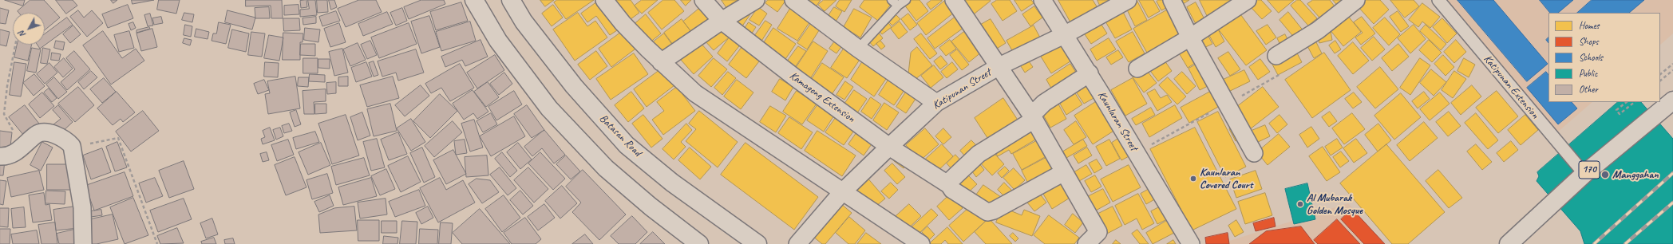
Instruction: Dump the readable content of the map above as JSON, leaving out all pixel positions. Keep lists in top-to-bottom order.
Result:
{
  "streets": {
    "main road": ["Batasan Road", "170"],
    "street": [
      "Katipunan Extension",
      "Katipunan Street",
      "Kamagong Extension",
      "Kaunlaran Street"
    ]
  },
  "crossings": [
    ["Katipunan Extension", "170"],
    ["Katipunan Street", "Kamagong Extension"],
    ["Katipunan Street", "Kaunlaran Street"]
  ],
  "places": ["Manggahan", "Kaunlaran Covered Court", "Al Mubarak Golden Mosque"],
  "legend": [
    "Homes",
    "Shops",
    "Schools",
    "Public",
    "Other"
  ],
  "north": "bottom left"
}
